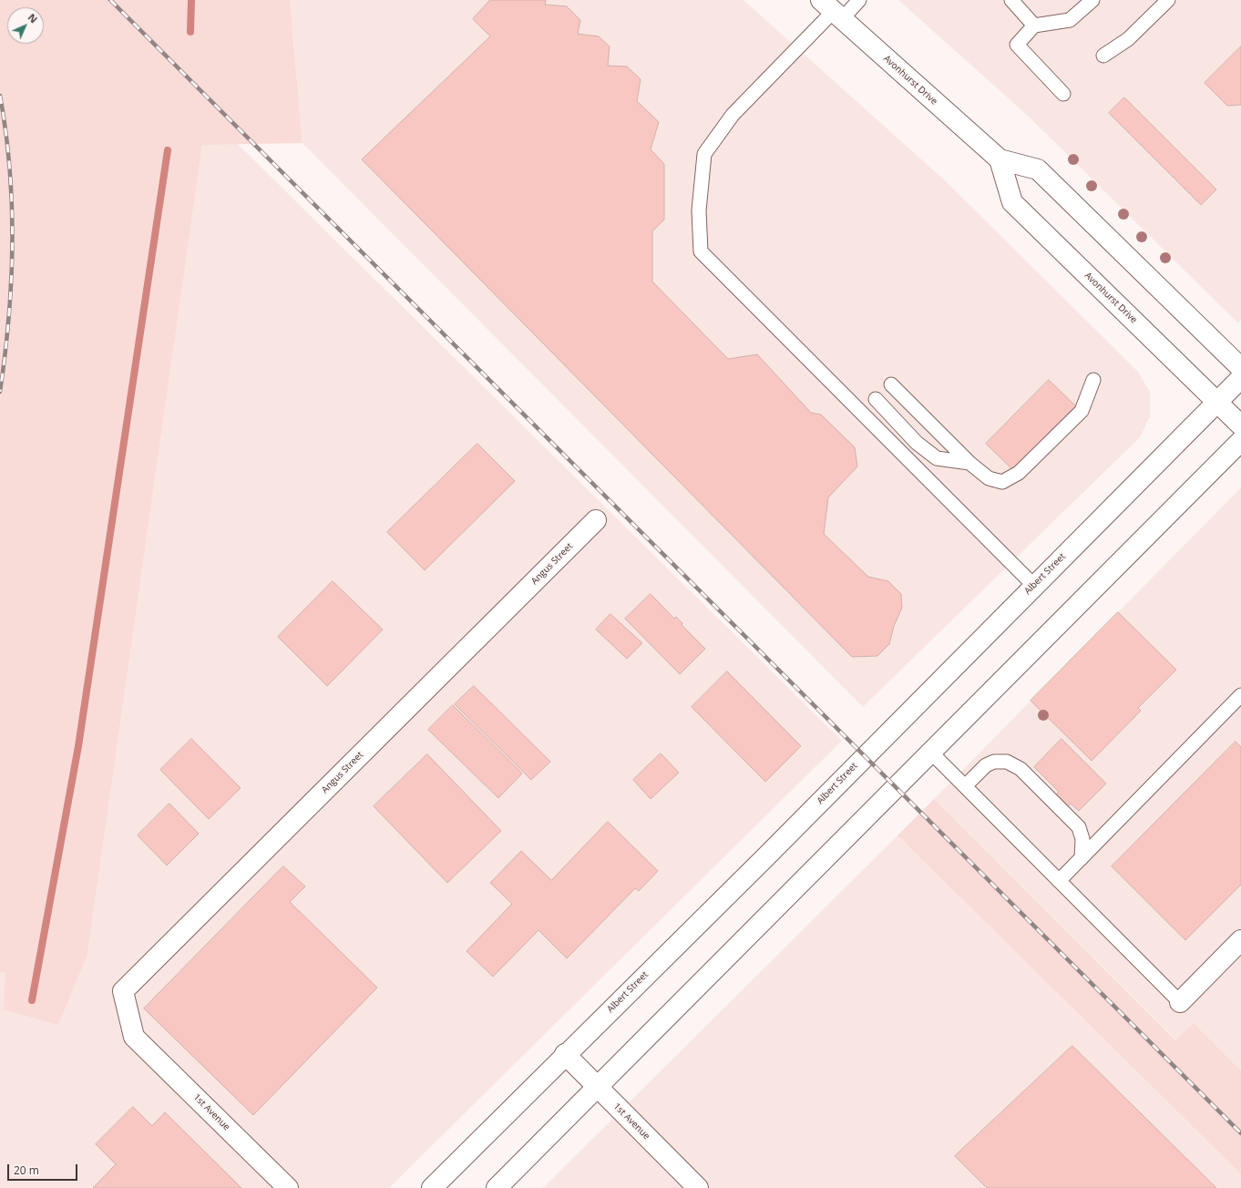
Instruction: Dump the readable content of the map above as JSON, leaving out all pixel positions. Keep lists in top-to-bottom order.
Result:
{
  "streets": {
    "main road": [
      "Avonhurst Drive",
      "Angus Street",
      "Albert Street",
      "1st Avenue"
    ]
  },
  "crossings": [
    ["Avonhurst Drive", "Albert Street"],
    ["Angus Street", "1st Avenue"],
    ["Albert Street", "1st Avenue"]
  ],
  "scale_bar": "20 m",
  "north": "top right"
}
